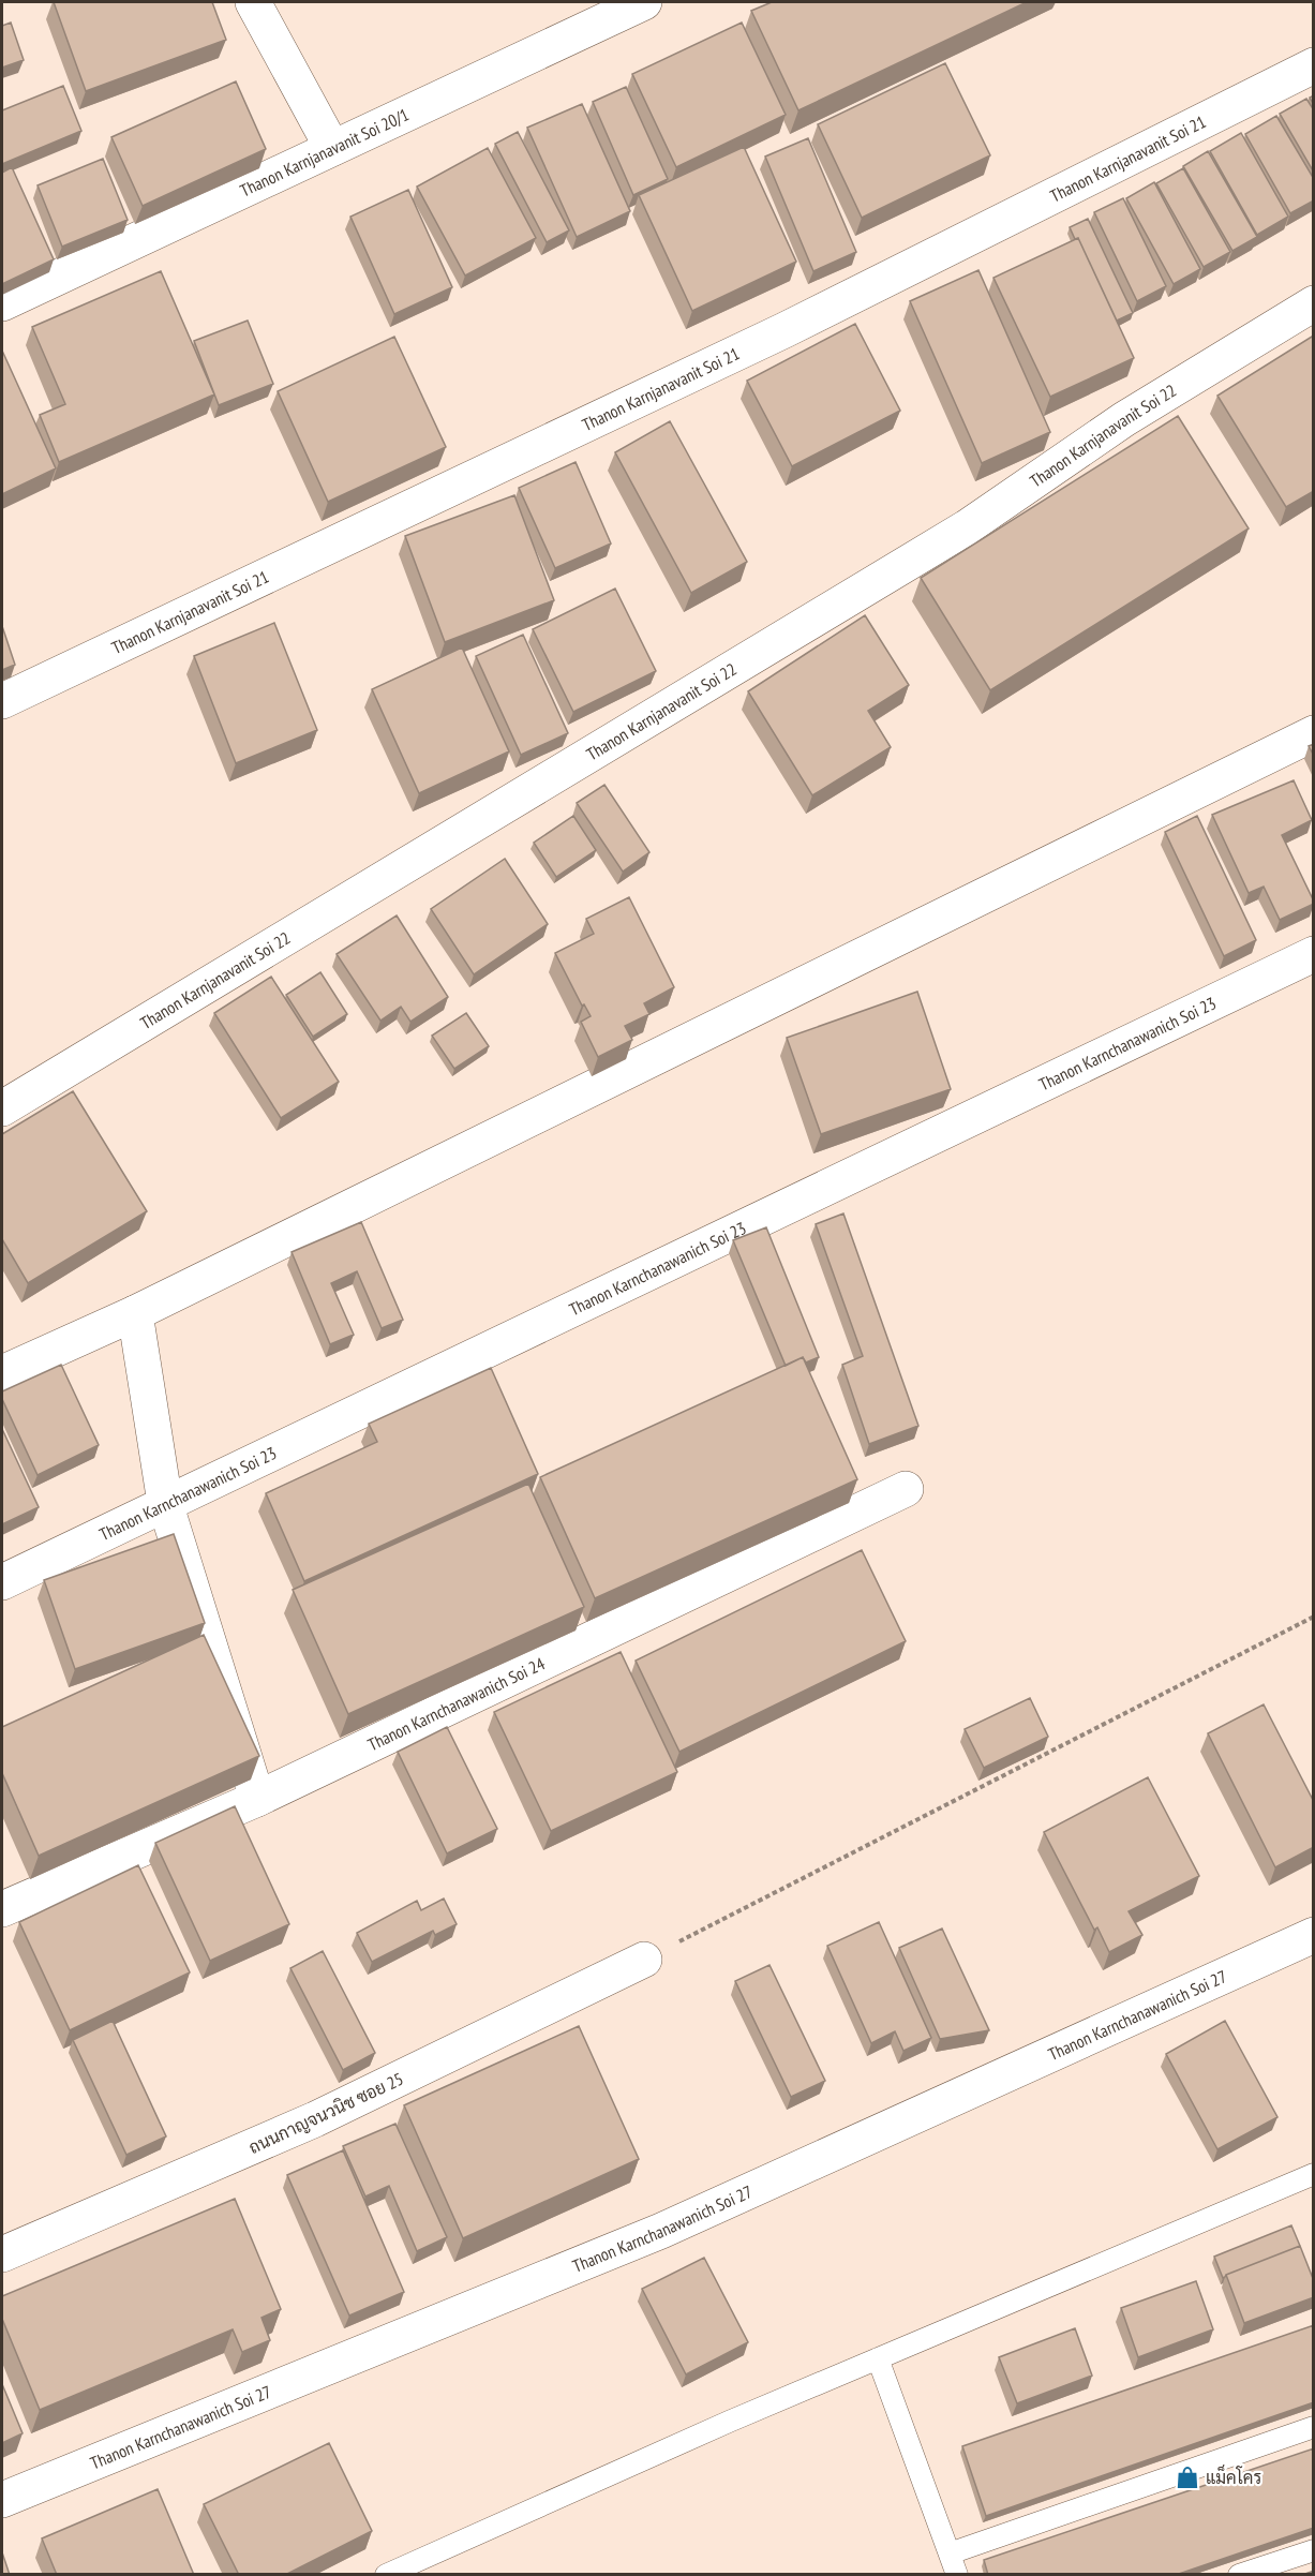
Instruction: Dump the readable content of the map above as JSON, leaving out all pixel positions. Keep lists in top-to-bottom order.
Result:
{
  "streets": {
    "street": [
      "Thanon Karnjanavanit Soi 20/1",
      "Thanon Karnjanavanit Soi 21",
      "Thanon Karnjanavanit Soi 22",
      "Thanon Karnchanawanich Soi 23",
      "Thanon Karnchanawanich Soi 24",
      "Thanon Karnchanawanich Soi 27",
      "ถนนกาญจนวนิช ซอย 25"
    ]
  },
  "places": {
    "shop": ["แม็คโคร"]
  }
}
